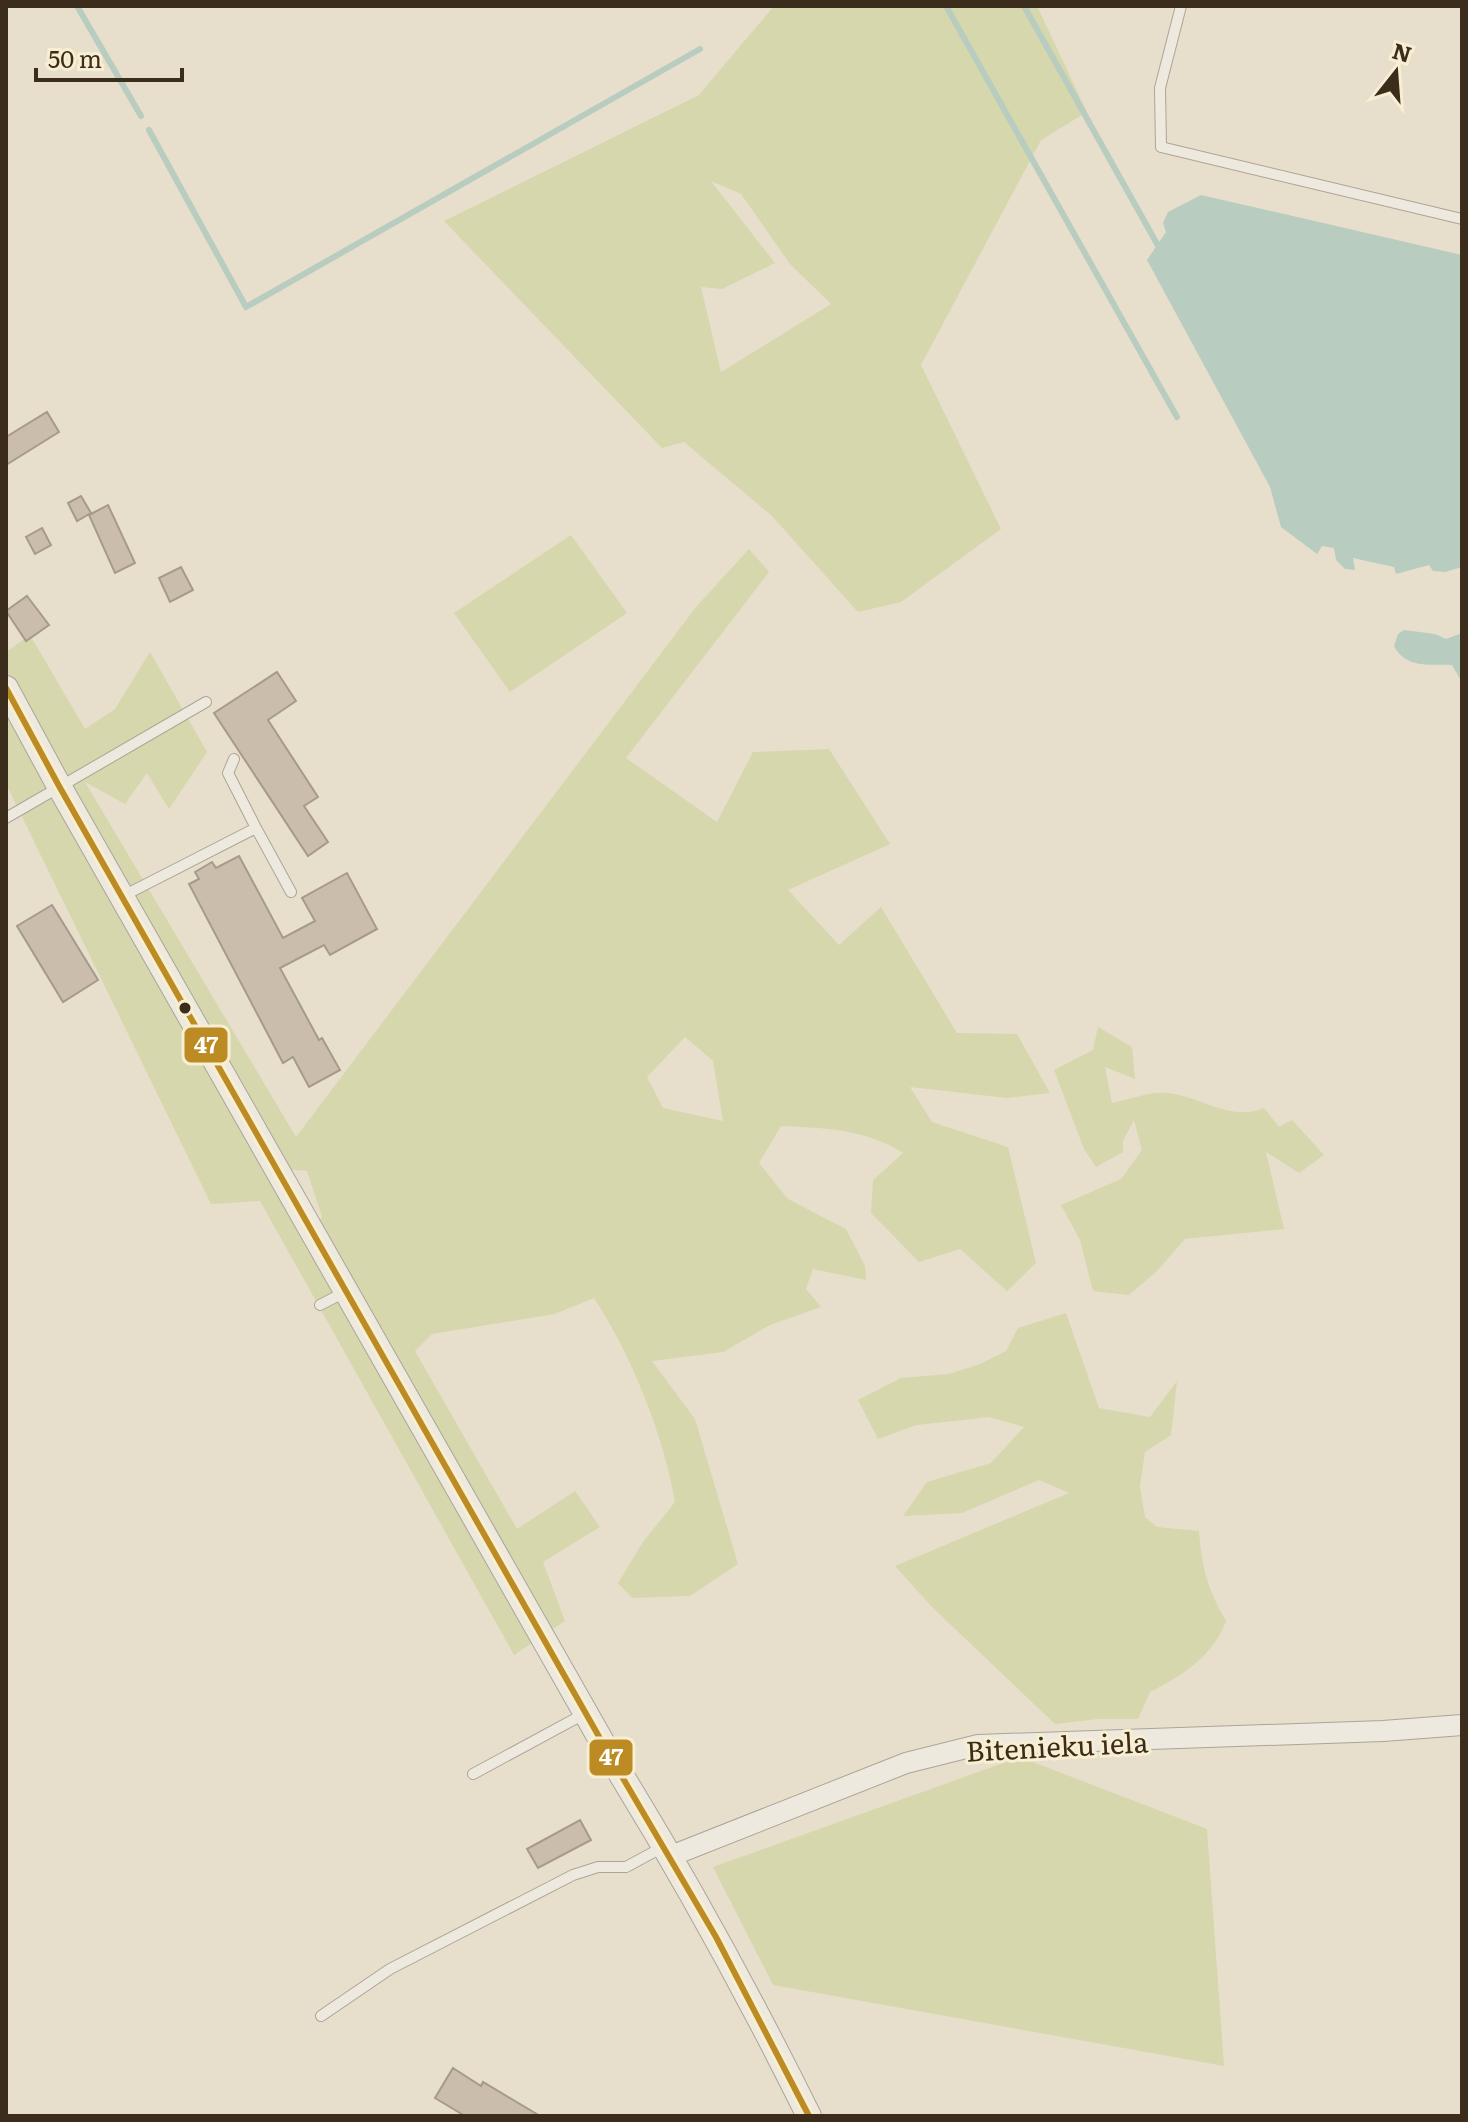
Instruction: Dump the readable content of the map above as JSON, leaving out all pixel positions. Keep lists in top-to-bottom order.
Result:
{
  "streets": {
    "street": ["Bitenieku iela"]
  },
  "lines": ["transit line 47"],
  "scale_bar": "50 m",
  "north": "top"
}
